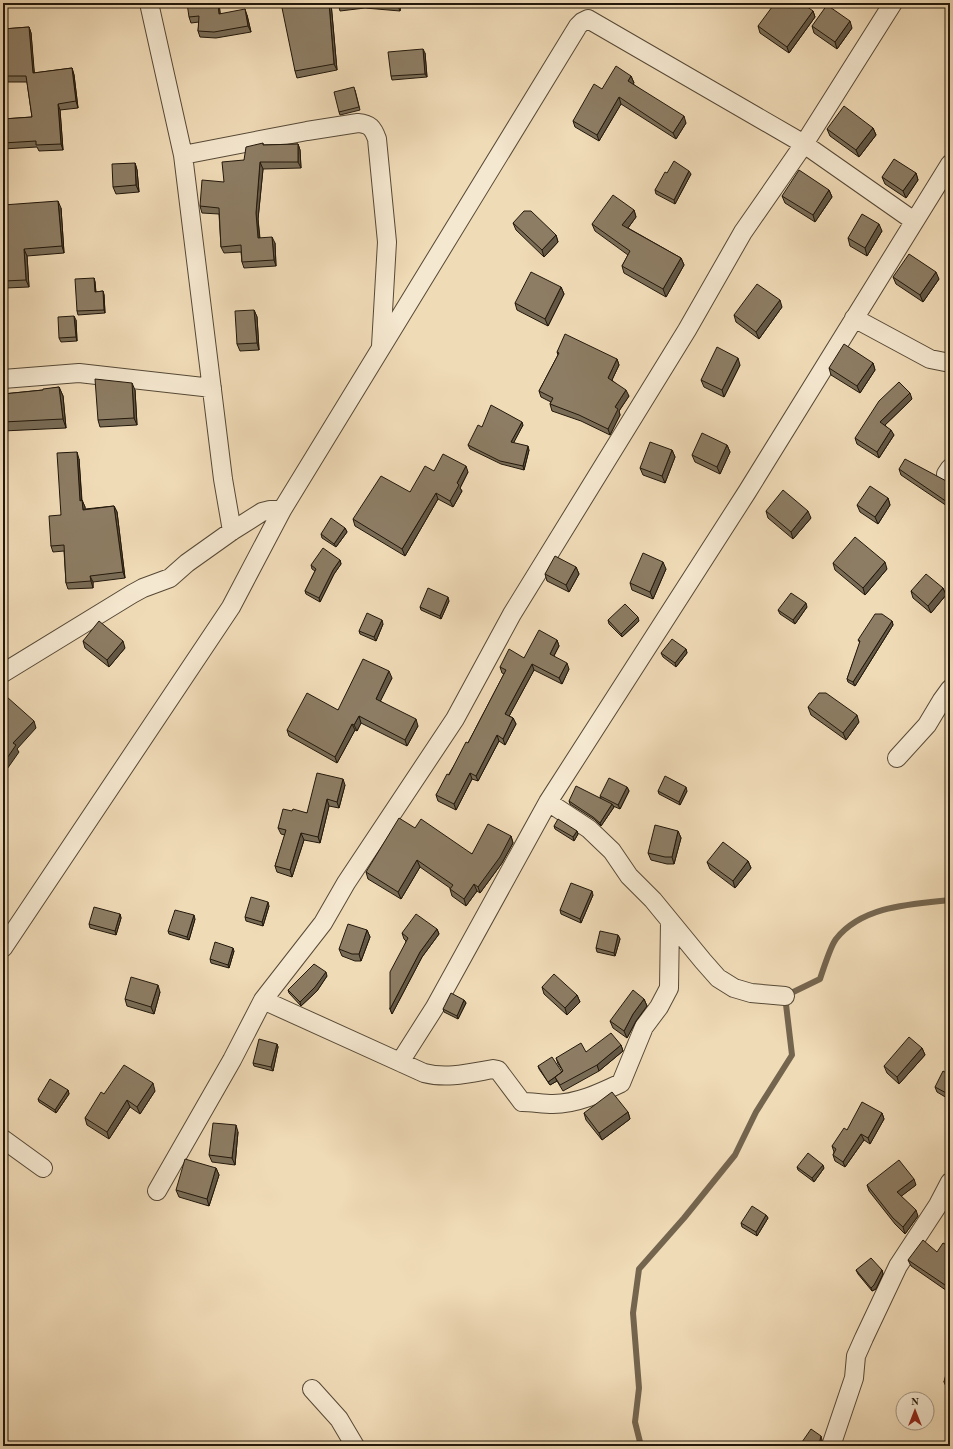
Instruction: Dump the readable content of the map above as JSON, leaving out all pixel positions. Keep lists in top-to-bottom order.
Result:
{
  "north": "top"
}
